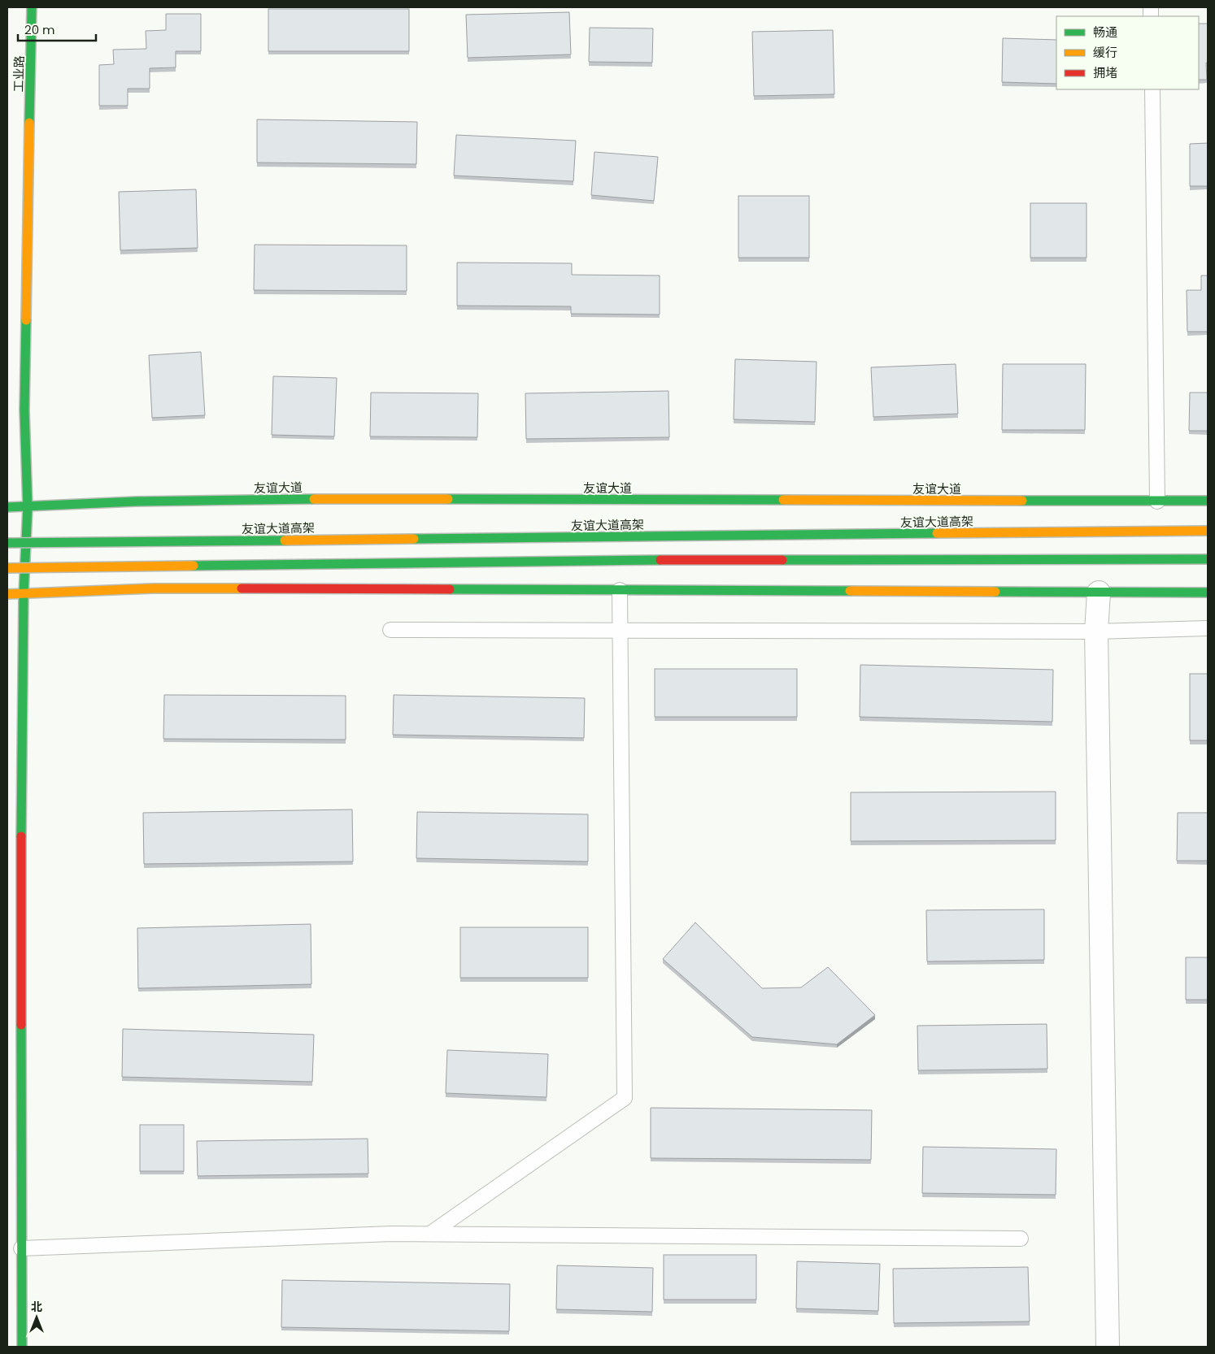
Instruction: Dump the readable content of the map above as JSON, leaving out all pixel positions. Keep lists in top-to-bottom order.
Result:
{
  "streets": {
    "main road": ["工业路", "友谊大道", "友谊大道高架"]
  },
  "crossings": [
    ["工业路", "友谊大道"]
  ],
  "legend": ["畅通", "缓行", "拥堵"],
  "scale_bar": "20 m",
  "north": "top"
}
